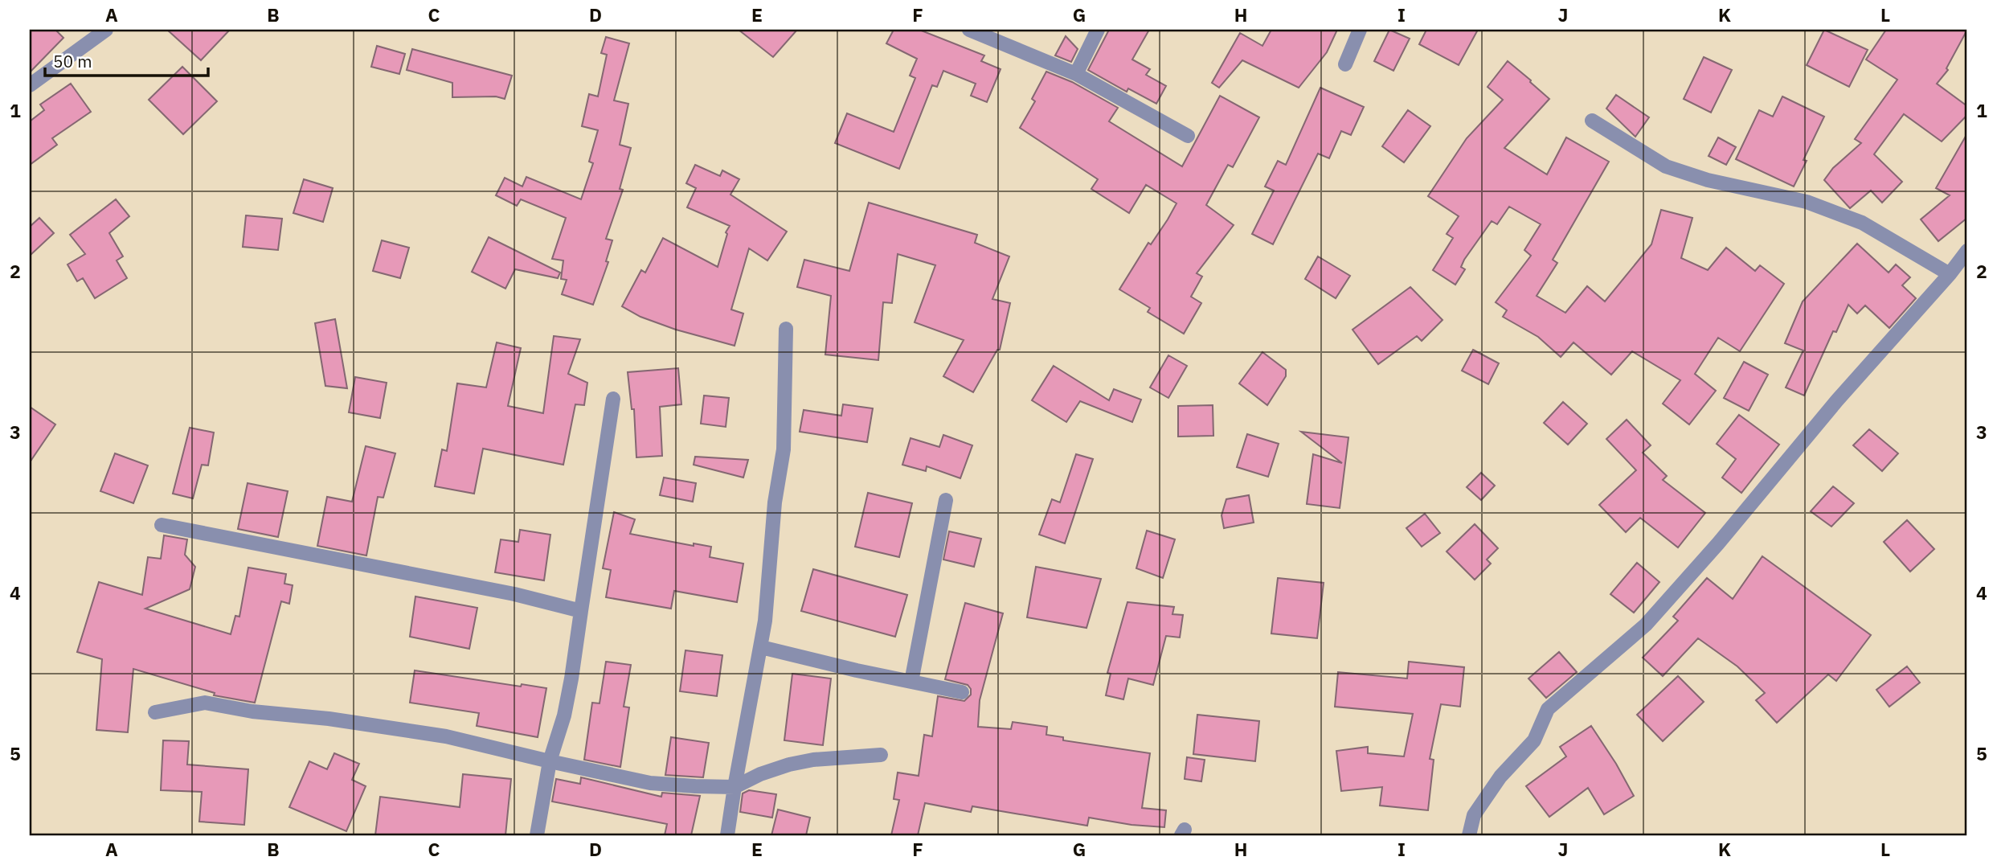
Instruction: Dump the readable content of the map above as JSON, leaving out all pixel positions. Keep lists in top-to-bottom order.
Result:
{
  "scale_bar": "50 m",
  "grid": {
    "columns": [
      "A",
      "B",
      "C",
      "D",
      "E",
      "F",
      "G",
      "H",
      "I",
      "J",
      "K",
      "L"
    ],
    "rows": [
      "1",
      "2",
      "3",
      "4",
      "5"
    ]
  }
}
